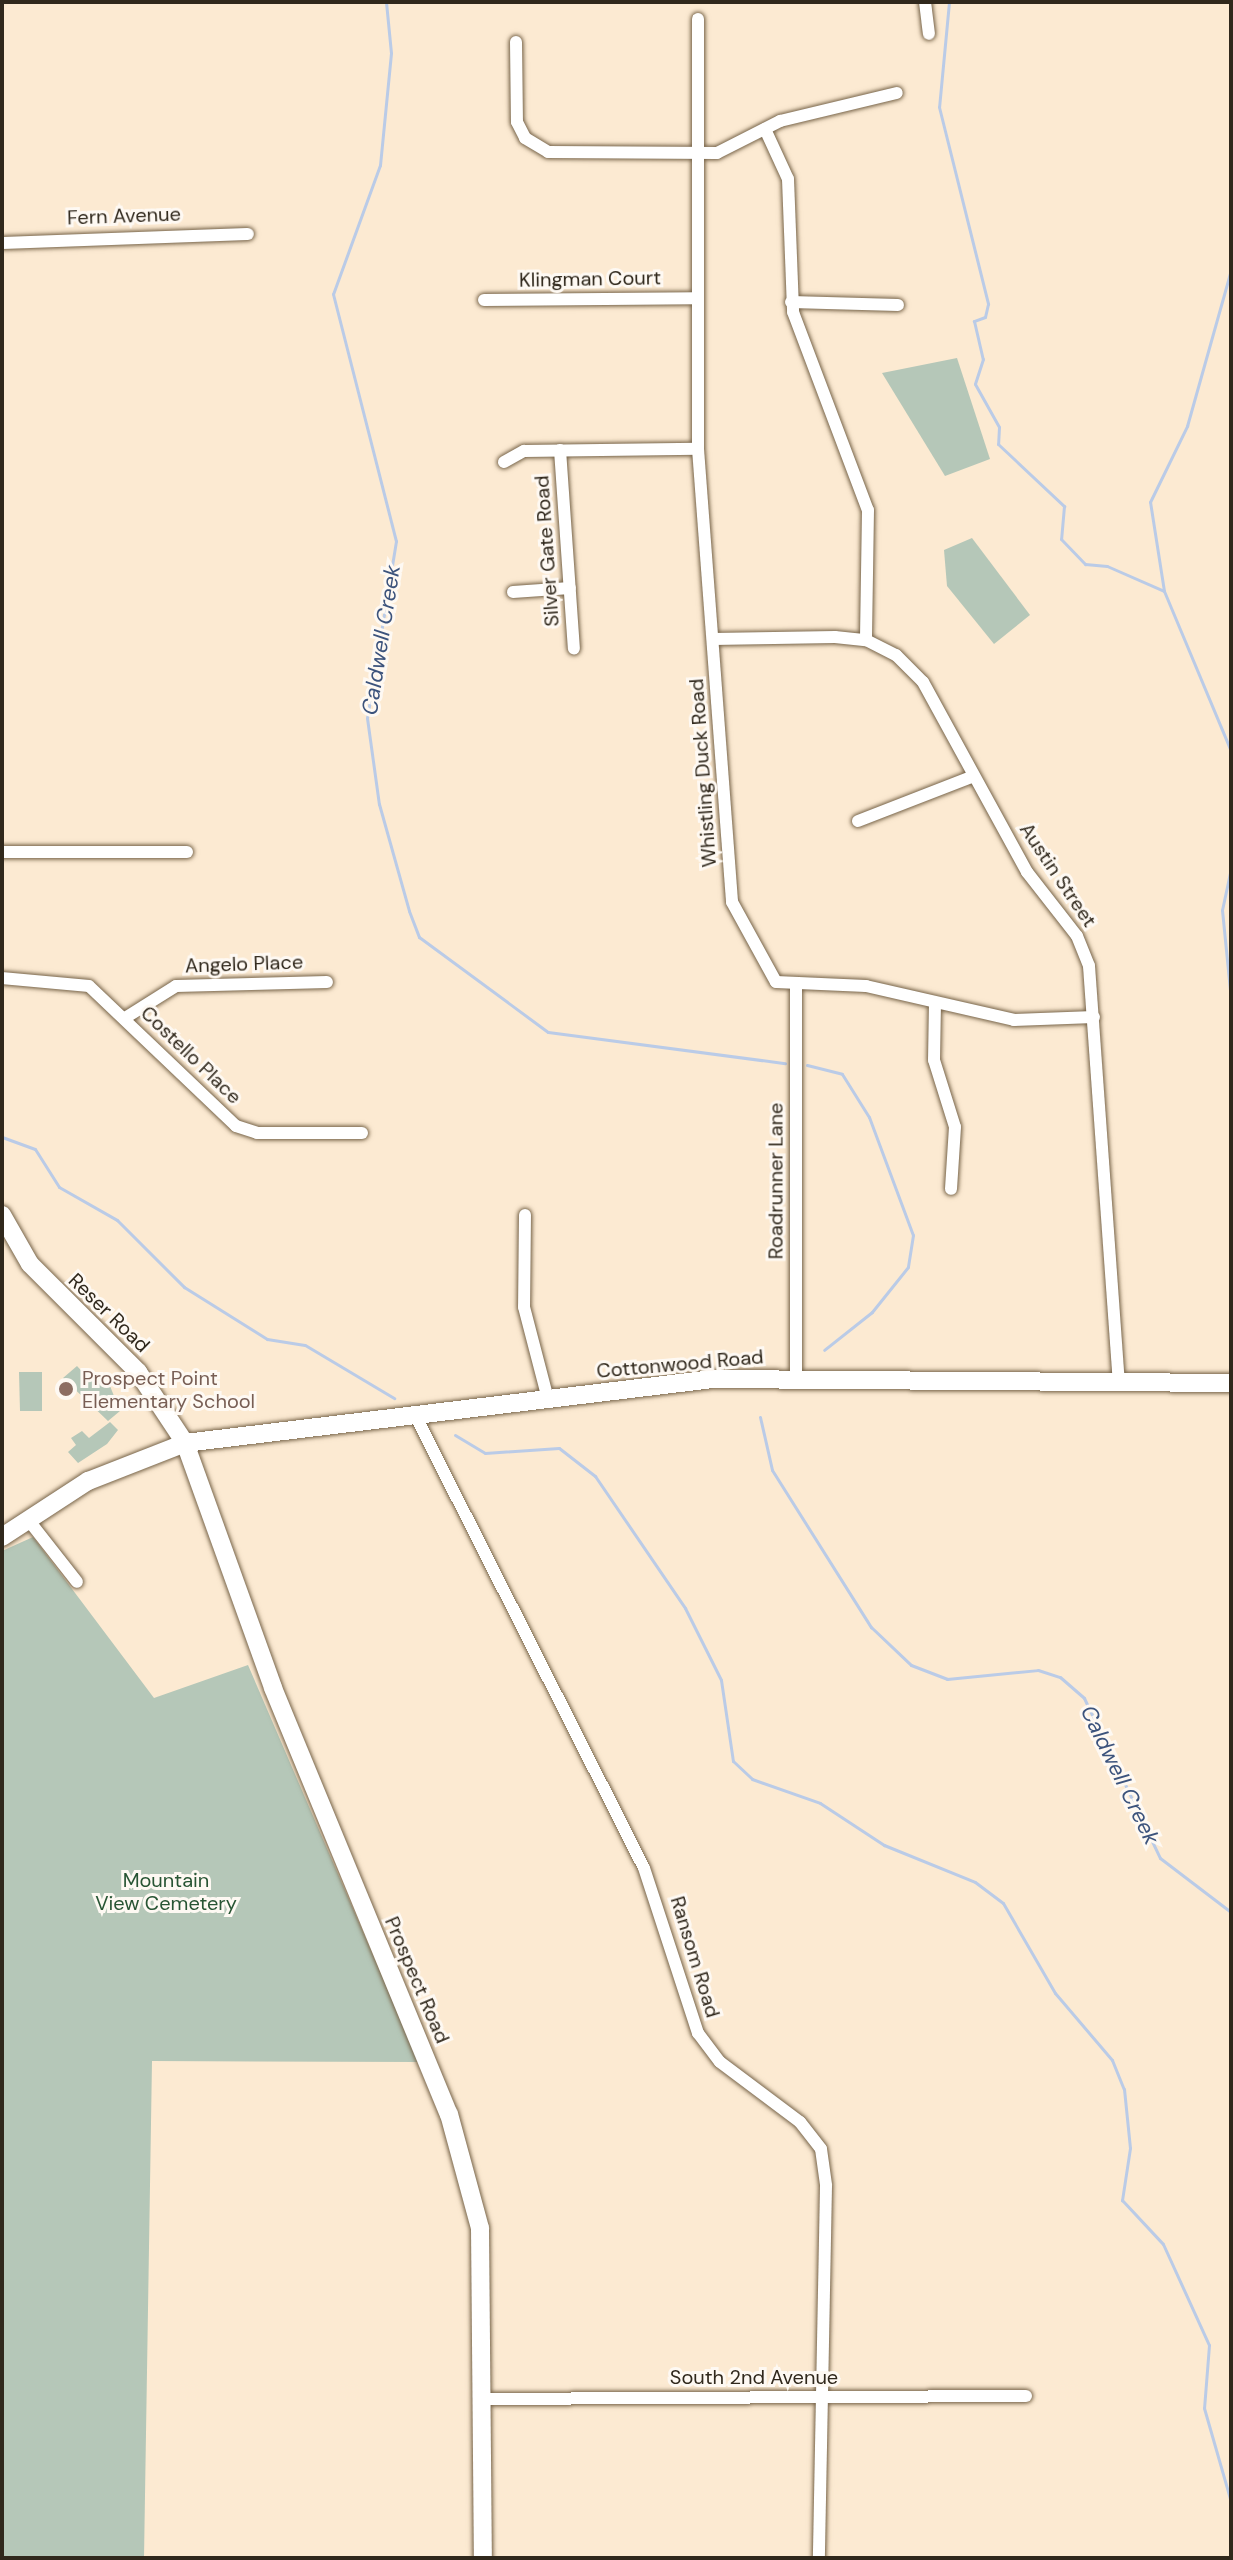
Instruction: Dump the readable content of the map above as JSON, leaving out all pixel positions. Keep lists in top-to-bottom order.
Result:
{
  "streets": {
    "main road": ["Reser Road", "Cottonwood Road", "Prospect Road"],
    "street": [
      "Fern Avenue",
      "Klingman Court",
      "Silver Gate Road",
      "Whistling Duck Road",
      "Austin Street",
      "Angelo Place",
      "Costello Place",
      "Roadrunner Lane",
      "Ransom Road",
      "South 2nd Avenue"
    ]
  },
  "crossings": [
    ["Klingman Court", "Whistling Duck Road"],
    ["Whistling Duck Road", "Austin Street"],
    ["Whistling Duck Road", "Roadrunner Lane"],
    ["Austin Street", "Cottonwood Road"],
    ["Angelo Place", "Costello Place"],
    ["Roadrunner Lane", "Cottonwood Road"],
    ["Reser Road", "Cottonwood Road"],
    ["Reser Road", "Prospect Road"],
    ["Cottonwood Road", "Ransom Road"],
    ["Cottonwood Road", "Prospect Road"],
    ["Ransom Road", "South 2nd Avenue"],
    ["Prospect Road", "South 2nd Avenue"]
  ],
  "water": ["Caldwell Creek"],
  "parks": ["Mountain View Cemetery"],
  "places": ["Prospect Point Elementary School"]
}
